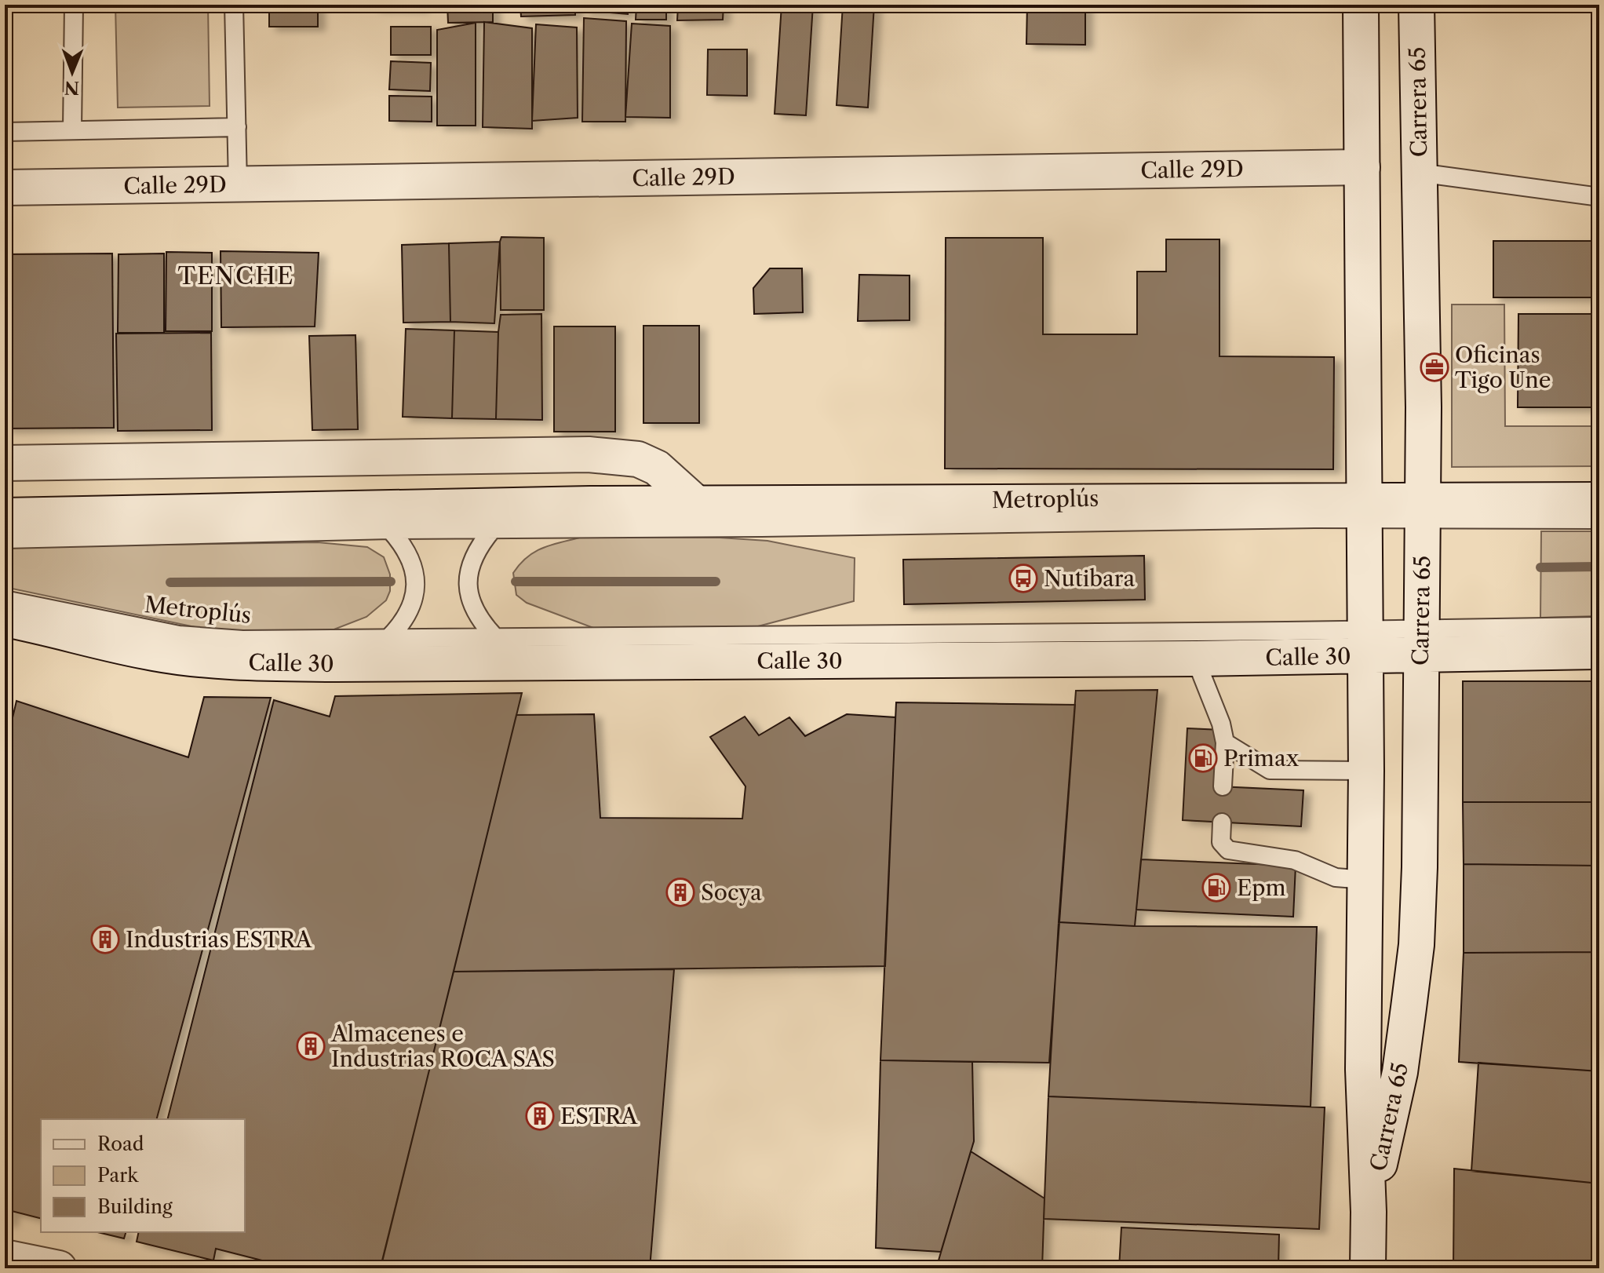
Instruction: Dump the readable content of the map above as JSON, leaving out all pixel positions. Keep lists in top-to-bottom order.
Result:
{
  "streets": {
    "main road": ["Carrera 65", "Calle 29D", "Calle 30"],
    "lane": ["Metroplús"]
  },
  "crossings": [
    ["Carrera 65", "Calle 29D"],
    ["Carrera 65", "Metroplús"],
    ["Carrera 65", "Calle 30"],
    ["Metroplús", "Calle 30"]
  ],
  "districts": ["TENCHE"],
  "places": {
    "office": ["Oficinas Tigo Une"],
    "bus stop": ["Nutibara"],
    "fuel station": ["Primax", "Epm"],
    "building": [
      "Socya",
      "Industrias ESTRA",
      "Almacenes e Industrias ROCA SAS",
      "ESTRA"
    ]
  },
  "legend": ["Road", "Park", "Building"],
  "north": "bottom"
}
